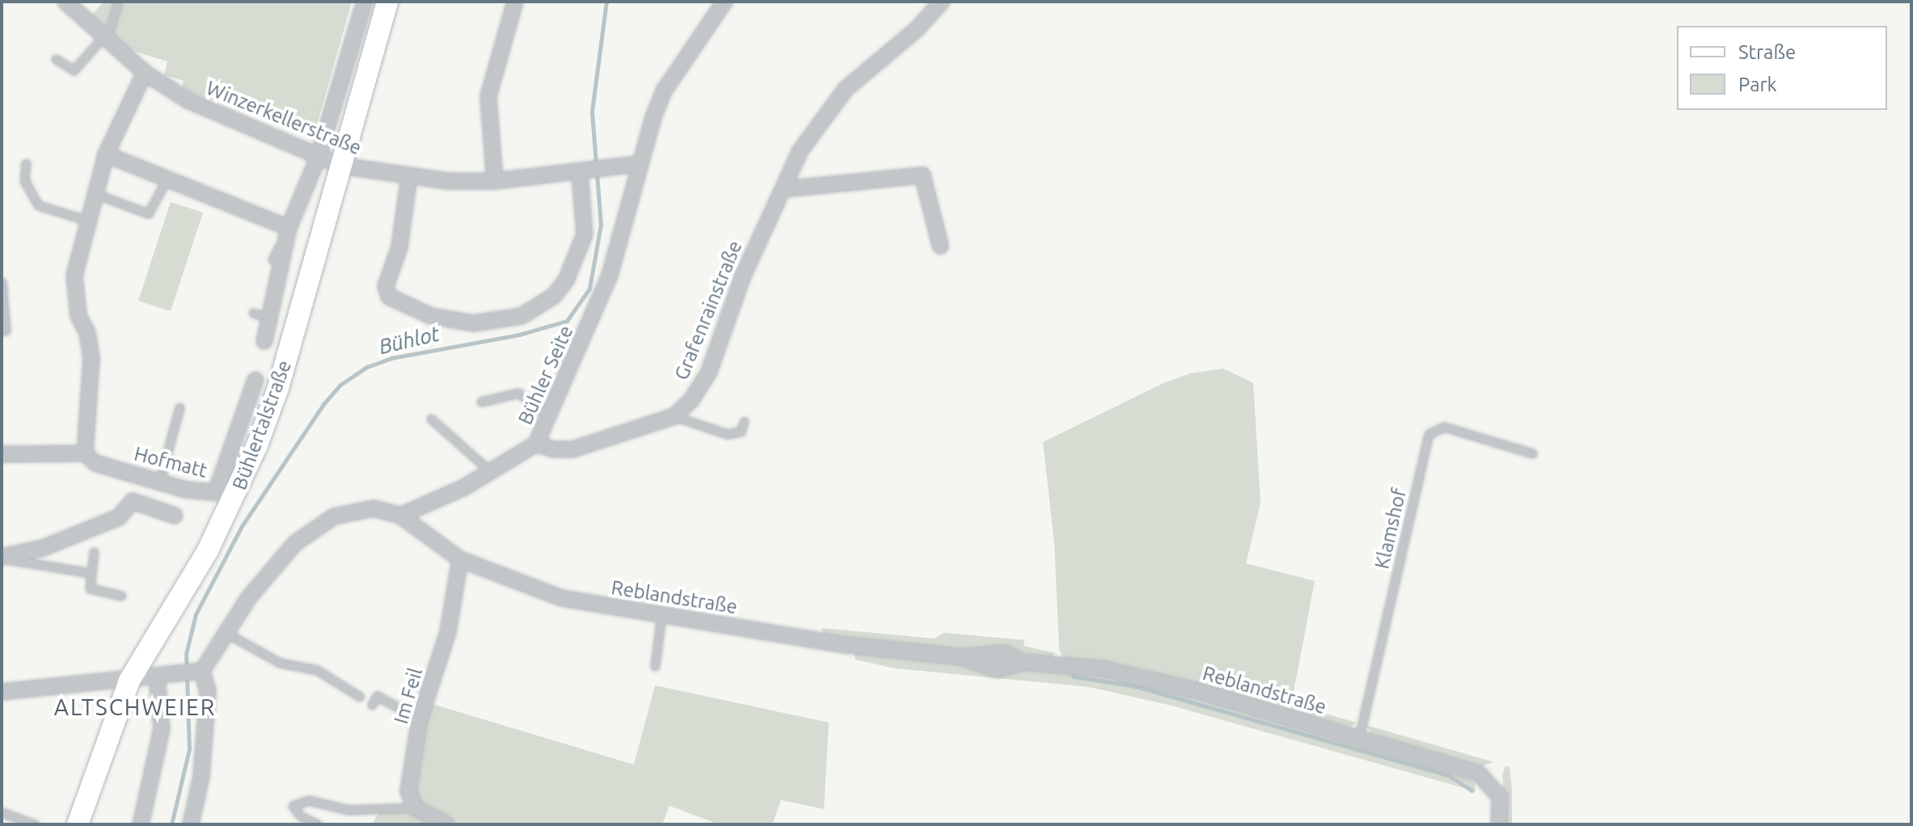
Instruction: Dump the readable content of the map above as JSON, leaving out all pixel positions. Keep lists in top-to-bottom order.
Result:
{
  "streets": {
    "main road": ["Bühlertalstraße"],
    "street": [
      "Winzerkellerstraße",
      "Grafenrainstraße",
      "Bühler Seite",
      "Hofmatt",
      "Reblandstraße",
      "Im Feil"
    ],
    "lane": ["Klamshof"]
  },
  "crossings": [
    ["Winzerkellerstraße", "Bühler Seite"],
    ["Winzerkellerstraße", "Bühlertalstraße"],
    ["Grafenrainstraße", "Bühler Seite"],
    ["Bühler Seite", "Reblandstraße"],
    ["Klamshof", "Reblandstraße"],
    ["Reblandstraße", "Im Feil"]
  ],
  "districts": ["ALTSCHWEIER"],
  "water": ["Bühlot"],
  "legend": ["Straße", "Park"]
}
